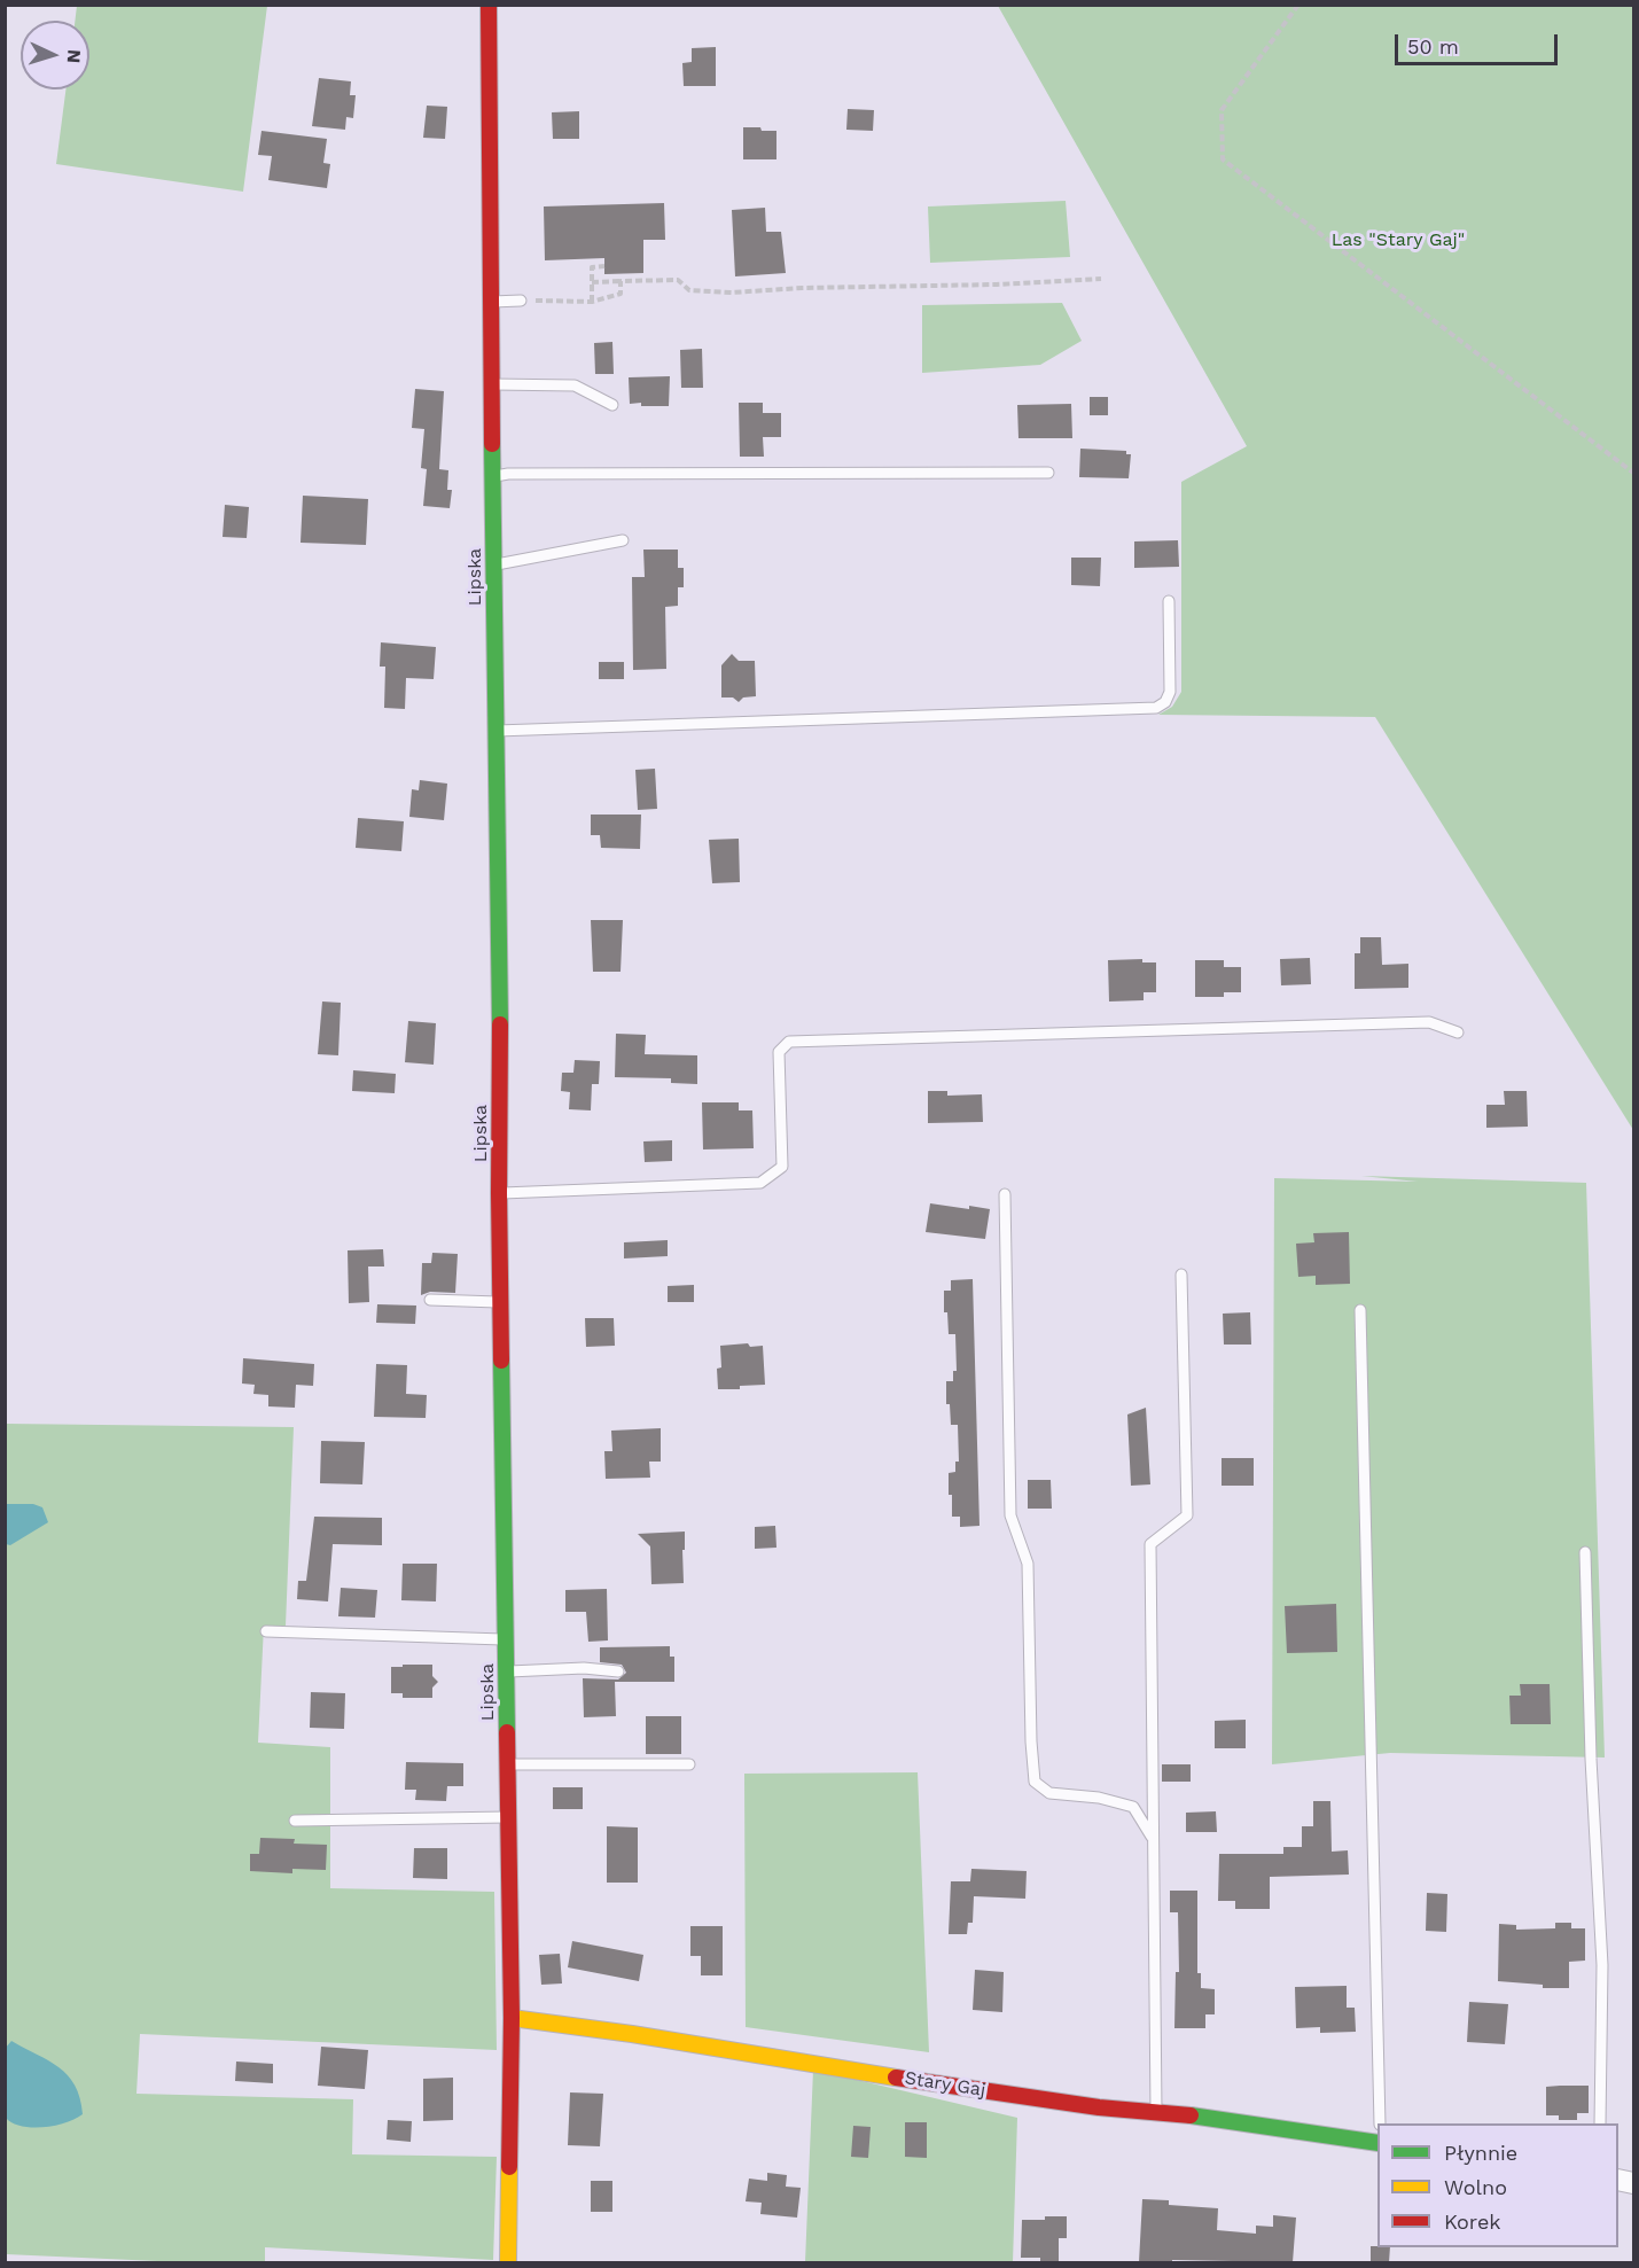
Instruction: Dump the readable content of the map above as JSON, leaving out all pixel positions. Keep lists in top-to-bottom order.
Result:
{
  "streets": {
    "street": ["Lipska", "Stary Gaj"]
  },
  "crossings": [
    ["Lipska", "Stary Gaj"]
  ],
  "parks": ["Las \"Stary Gaj\""],
  "legend": ["Płynnie", "Wolno", "Korek"],
  "scale_bar": "50 m",
  "north": "right"
}
